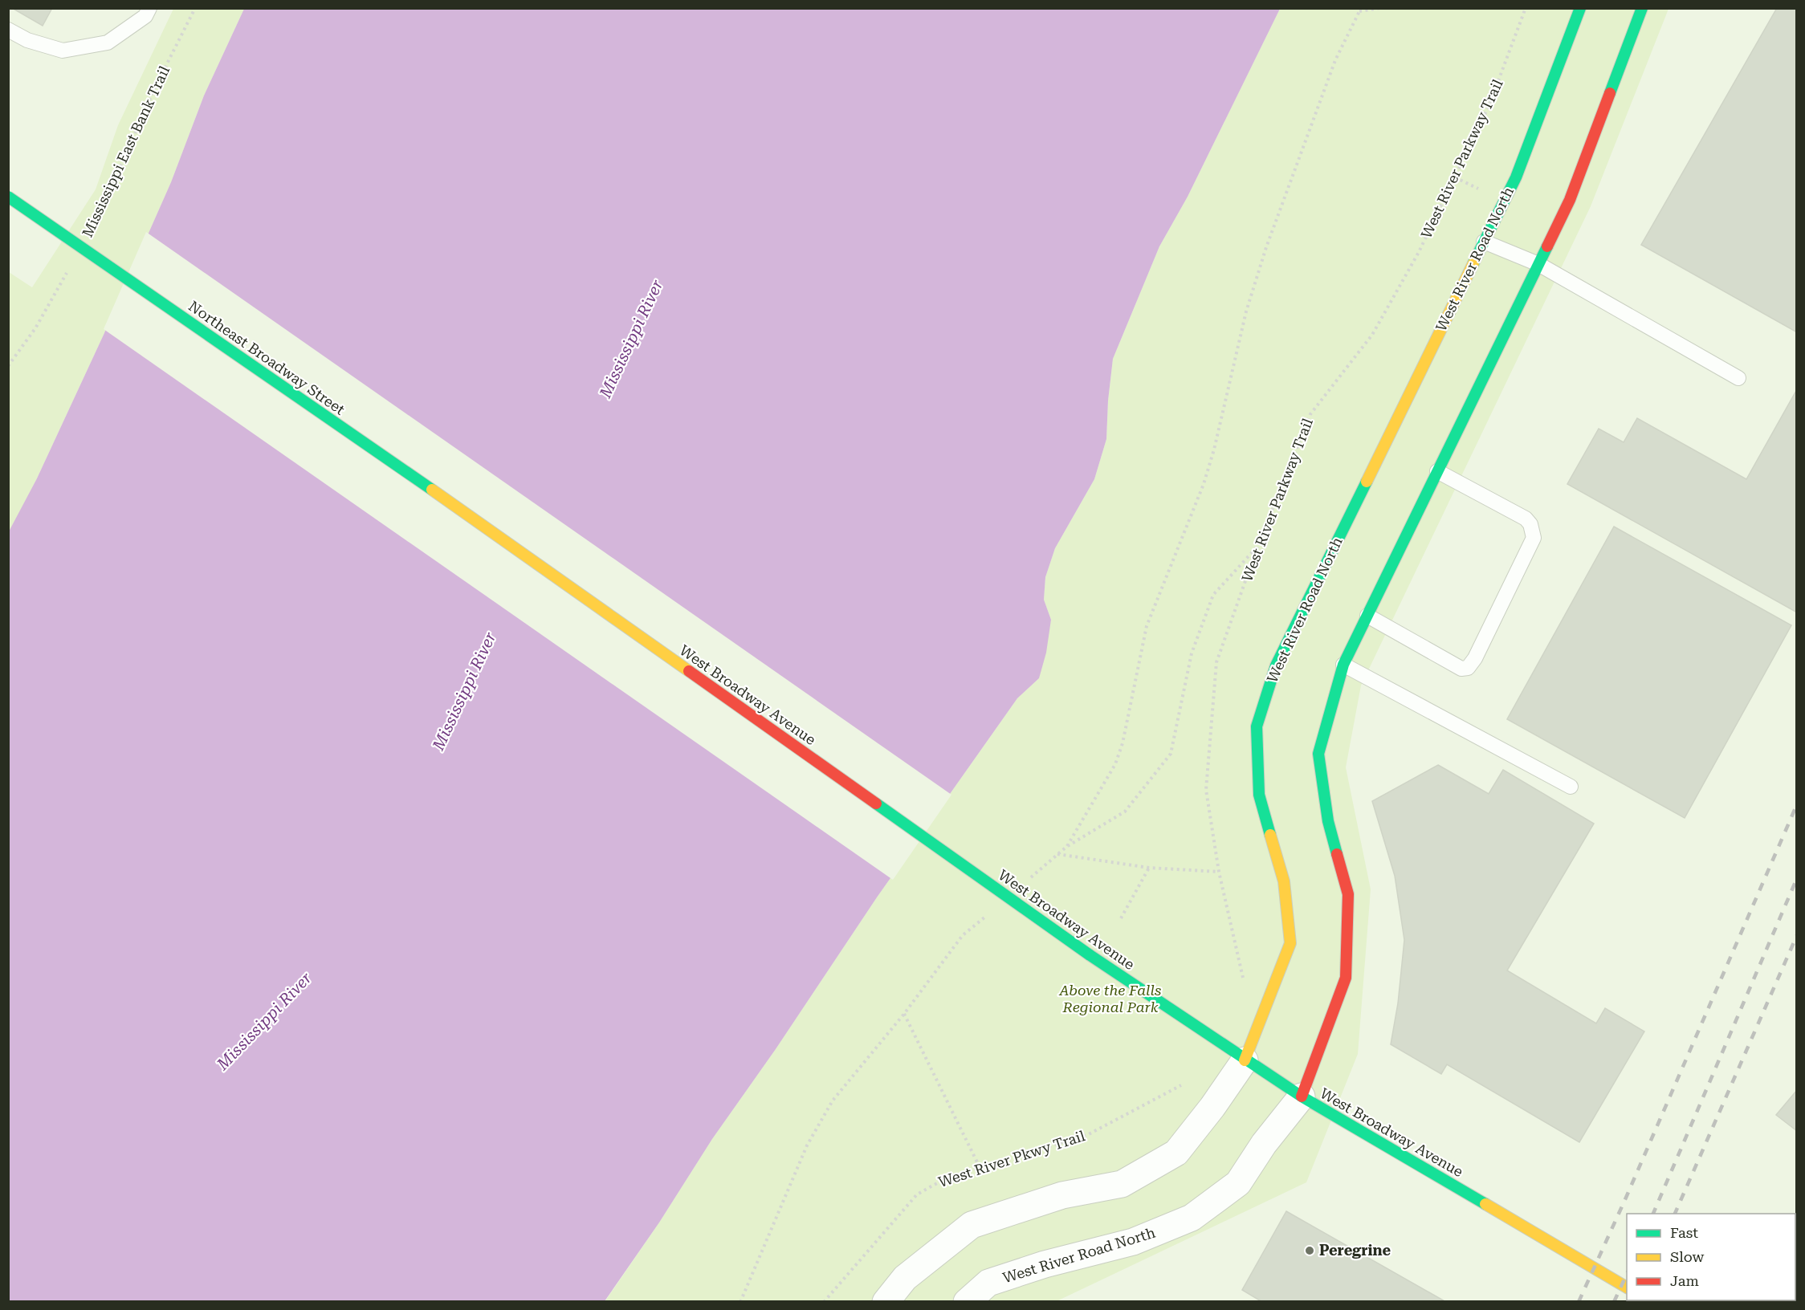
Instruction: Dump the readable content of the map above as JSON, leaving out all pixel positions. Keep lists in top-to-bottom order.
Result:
{
  "streets": {
    "street": ["West River Road North", "Northeast Broadway Street", "West Broadway Avenue"],
    "path": ["Mississippi East Bank Trail", "West River Parkway Trail", "West River Pkwy Trail"]
  },
  "crossings": [
    ["West River Road North", "West Broadway Avenue"],
    ["Northeast Broadway Street", "West Broadway Avenue"]
  ],
  "water": ["Mississippi River"],
  "parks": ["Above the Falls Regional Park"],
  "places": ["Peregrine"],
  "legend": ["Fast", "Slow", "Jam"]
}
